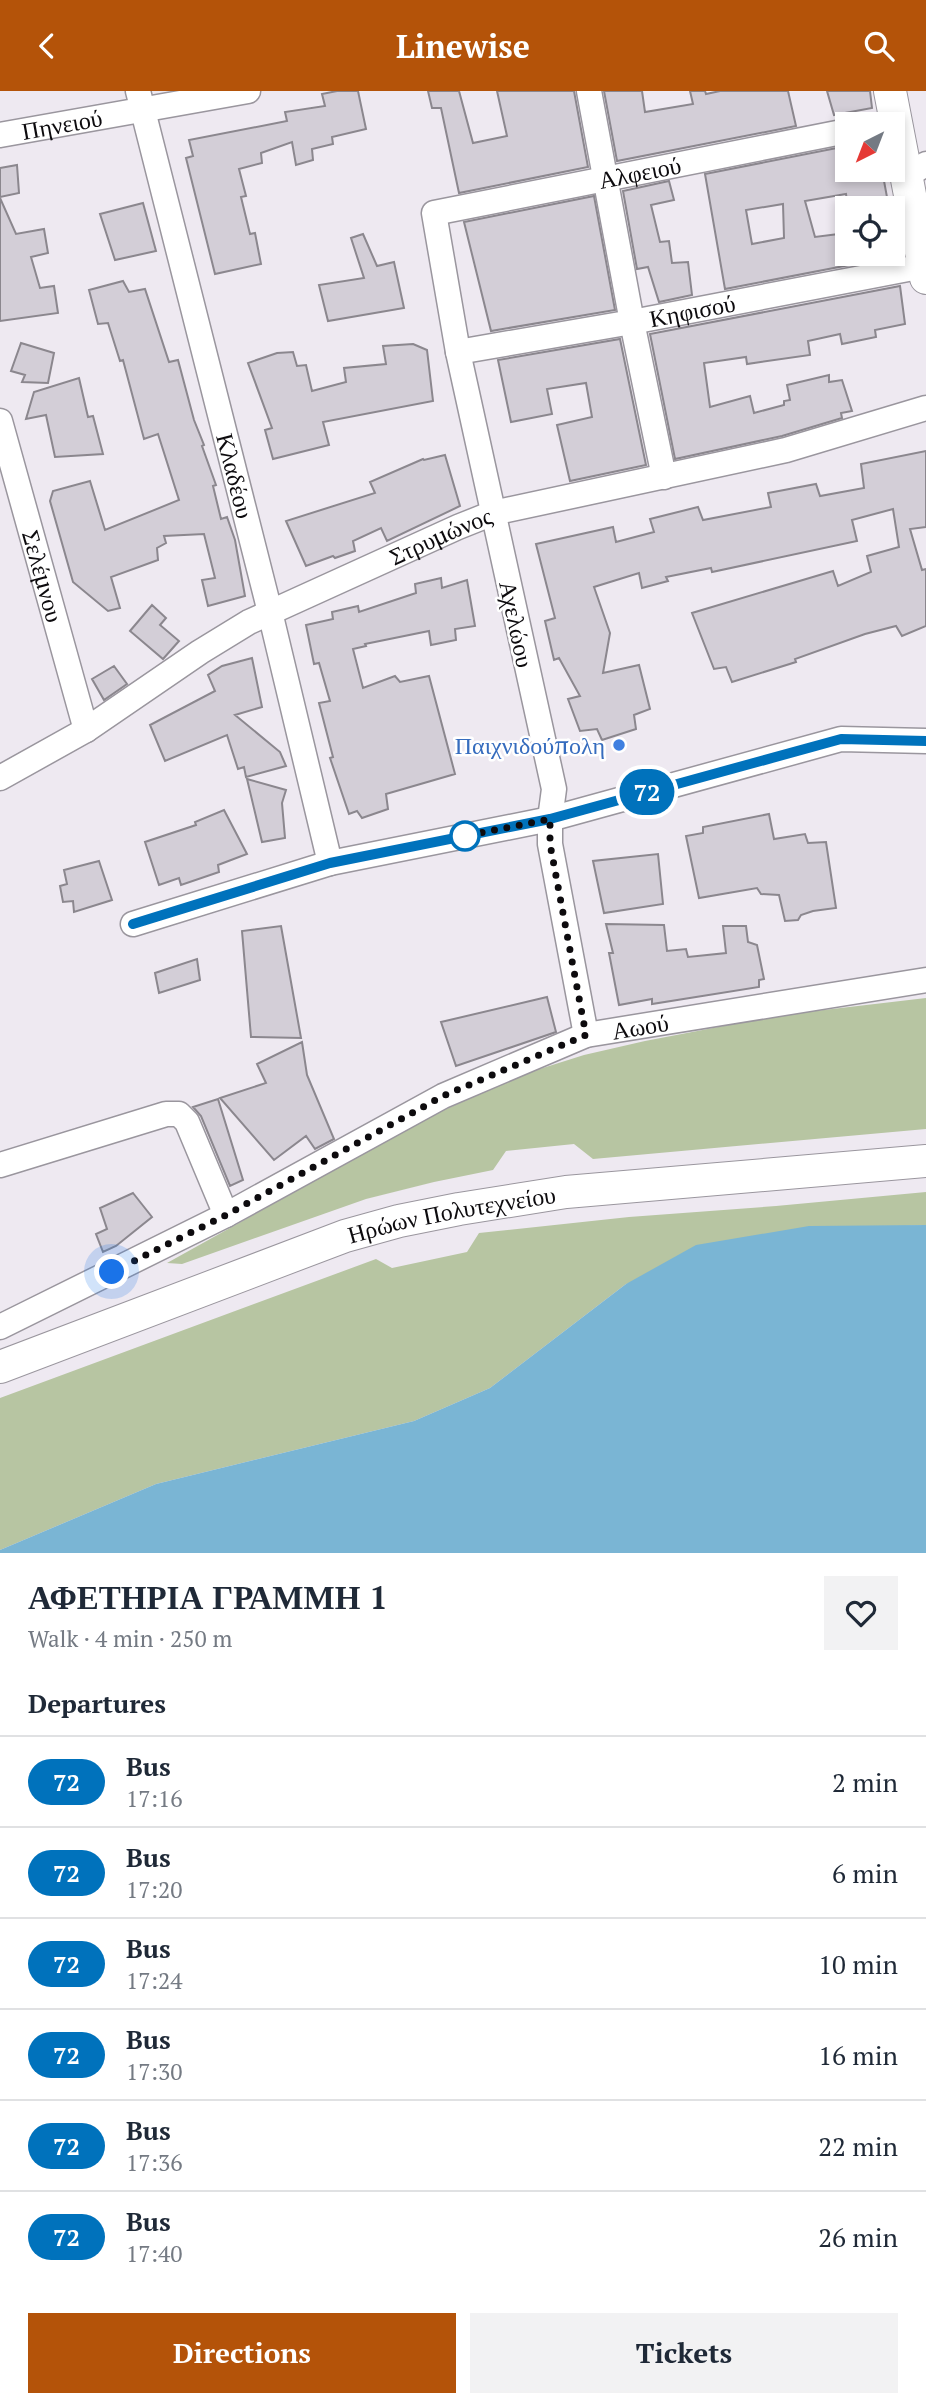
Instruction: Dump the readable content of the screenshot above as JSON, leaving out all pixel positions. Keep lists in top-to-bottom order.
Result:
{
  "streets": {
    "main road": ["Ηρώων Πολυτεχνείου"],
    "street": [
      "Πηνειού",
      "Αλφειού",
      "Κηφισού",
      "Κλαδέου",
      "Στρυμώνος",
      "Σελέμνου",
      "Αχελώου",
      "Αωού"
    ]
  },
  "crossings": [
    ["Πηνειού", "Κλαδέου"],
    ["Αλφειού", "Αχελώου"],
    ["Κηφισού", "Αχελώου"],
    ["Κλαδέου", "Στρυμώνος"],
    ["Στρυμώνος", "Σελέμνου"],
    ["Στρυμώνος", "Αχελώου"],
    ["Αχελώου", "Αωού"]
  ],
  "places": ["Παιχνιδούπολη"],
  "lines": ["bus line 72"],
  "north": "bottom left",
  "page": {
    "header": "Linewise",
    "on_map": "72",
    "heading": [
      ["ΑΦΕΤΗΡΙΑ ΓΡΑΜΜΗ 1", "Walk · 4 min · 250 m"],
      "Departures"
    ],
    "list": [
      {
        "mark": "72",
        "name": "Bus",
        "note": "17:16",
        "value": "2 min"
      },
      {
        "mark": "72",
        "name": "Bus",
        "note": "17:20",
        "value": "6 min"
      },
      {
        "mark": "72",
        "name": "Bus",
        "note": "17:24",
        "value": "10 min"
      },
      {
        "mark": "72",
        "name": "Bus",
        "note": "17:30",
        "value": "16 min"
      },
      {
        "mark": "72",
        "name": "Bus",
        "note": "17:36",
        "value": "22 min"
      },
      {
        "mark": "72",
        "name": "Bus",
        "note": "17:40",
        "value": "26 min"
      }
    ],
    "buttons": ["Directions", "Tickets"]
  }
}
